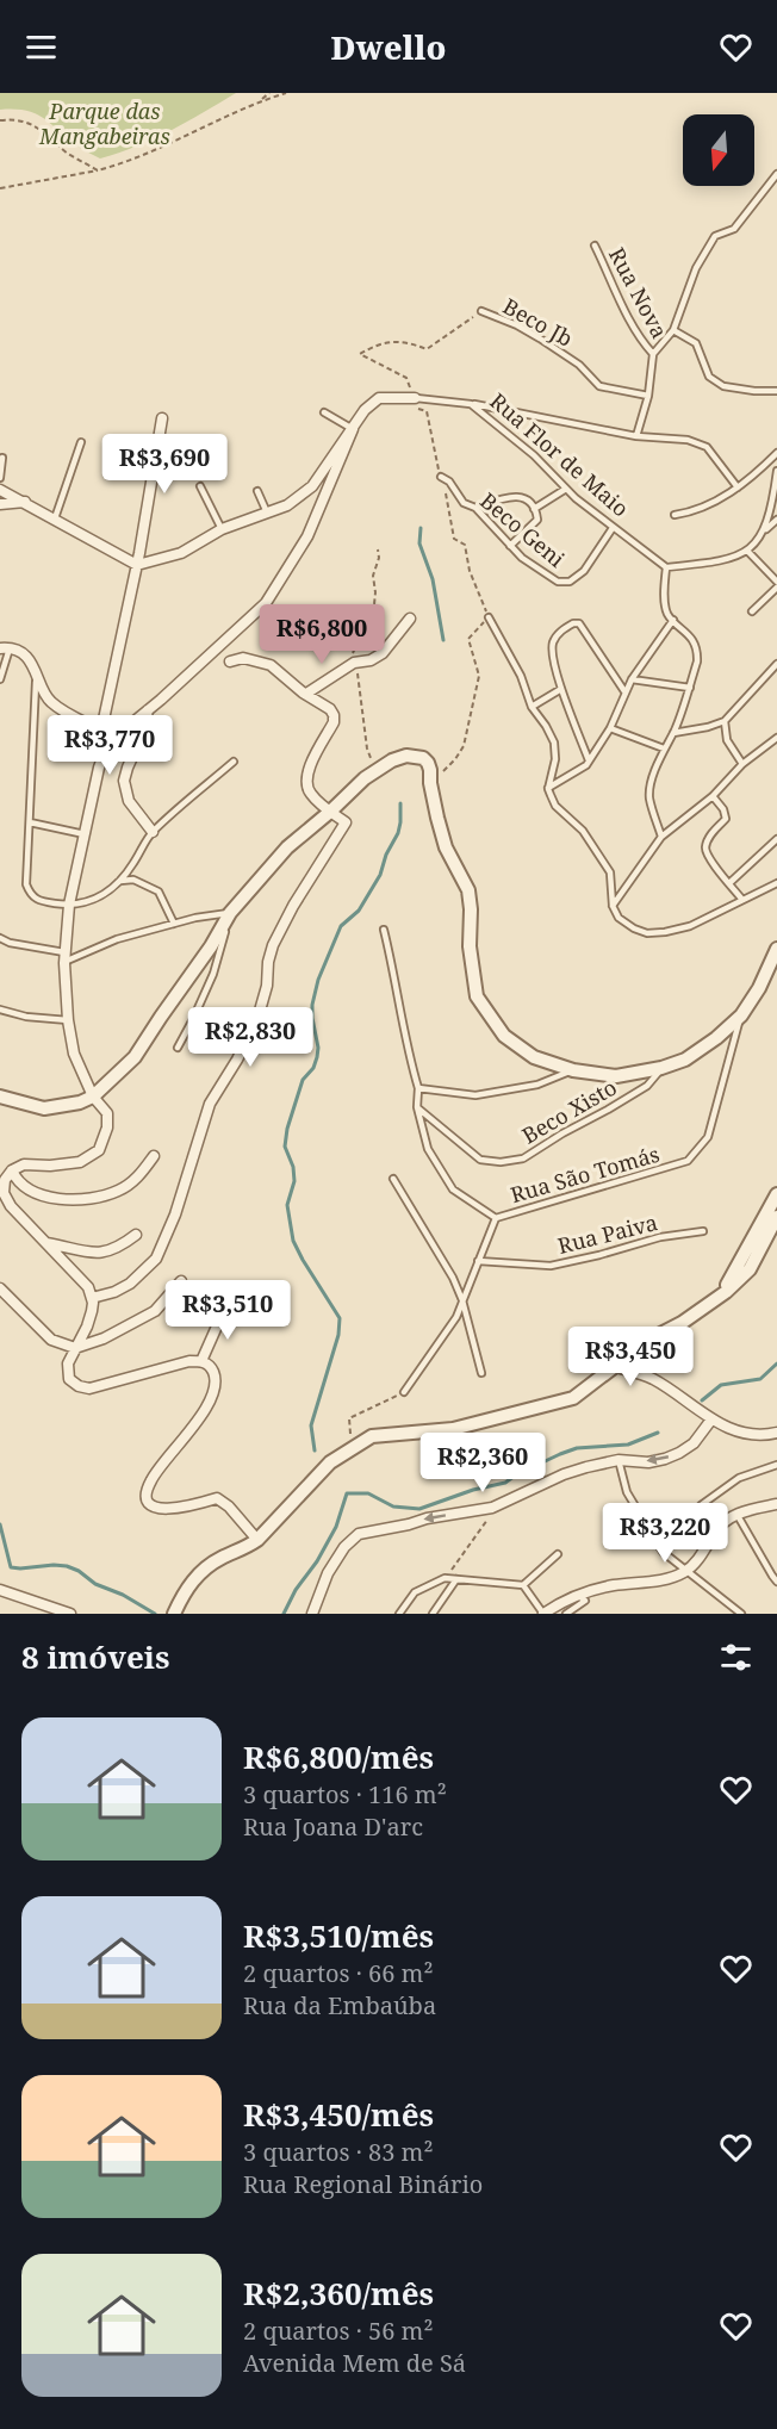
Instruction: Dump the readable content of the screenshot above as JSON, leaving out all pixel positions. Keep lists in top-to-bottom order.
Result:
{
  "streets": {
    "street": ["Rua Flor de Maio"],
    "lane": [
      "Rua Nova",
      "Beco Jb",
      "Beco Geni",
      "Beco Xisto",
      "Rua São Tomás",
      "Rua Paiva"
    ]
  },
  "crossings": [
    ["Beco Jb", "Rua Flor de Maio"],
    ["Rua Flor de Maio", "Beco Geni"],
    ["Beco Xisto", "Rua São Tomás"]
  ],
  "parks": ["Parque das Mangabeiras"],
  "north": "bottom",
  "page": {
    "header": "Dwello",
    "price": [
      "R$3,690",
      "R$6,800",
      "R$3,770",
      "R$2,830",
      "R$3,510",
      "R$3,450",
      "R$2,360",
      "R$3,220"
    ],
    "heading": "8 imóveis",
    "list": [
      {
        "name": "R$6,800/mês",
        "note": "3 quartos · 116 m² · Rua Joana D'arc"
      },
      {
        "name": "R$3,510/mês",
        "note": "2 quartos · 66 m² · Rua da Embaúba"
      },
      {
        "name": "R$3,450/mês",
        "note": "3 quartos · 83 m² · Rua Regional Binário"
      },
      {
        "name": "R$2,360/mês",
        "note": "2 quartos · 56 m² · Avenida Mem de Sá"
      }
    ]
  }
}
